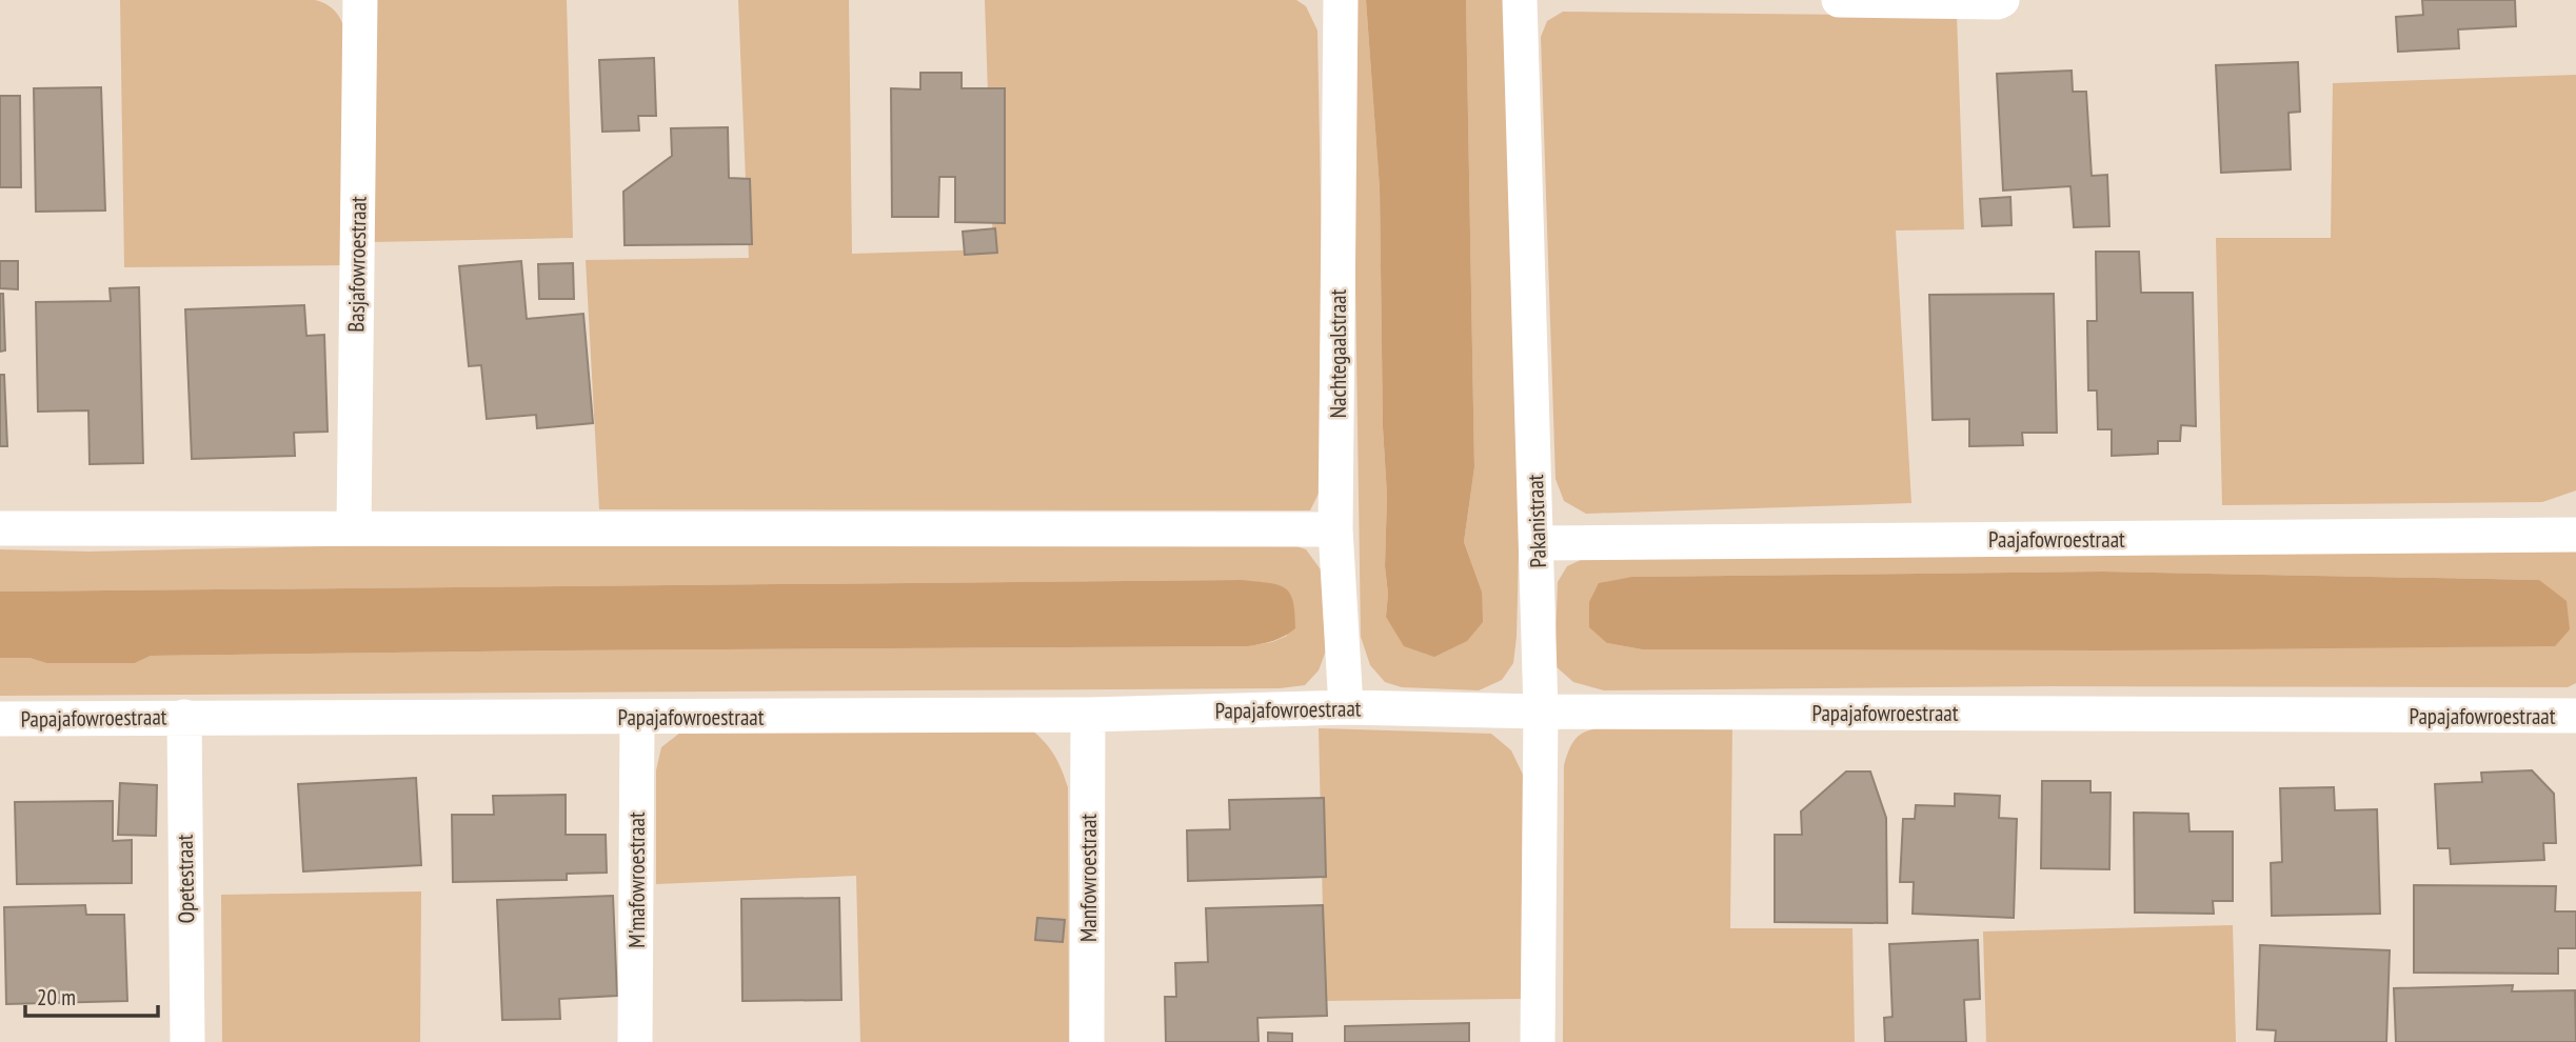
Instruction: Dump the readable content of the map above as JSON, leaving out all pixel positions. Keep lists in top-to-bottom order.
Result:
{
  "streets": {
    "street": [
      "Basjafowroestraat",
      "Nachtegaalstraat",
      "Pakanistraat",
      "Paajafowroestraat",
      "Papajafowroestraat",
      "Manfowroestraat",
      "Opetestraat",
      "M'mafowroestraat"
    ]
  },
  "crossings": [
    ["Nachtegaalstraat", "Papajafowroestraat"],
    ["Pakanistraat", "Paajafowroestraat"],
    ["Pakanistraat", "Papajafowroestraat"],
    ["Papajafowroestraat", "Manfowroestraat"],
    ["Papajafowroestraat", "Opetestraat"],
    ["Papajafowroestraat", "M'mafowroestraat"]
  ],
  "scale_bar": "20 m"
}
